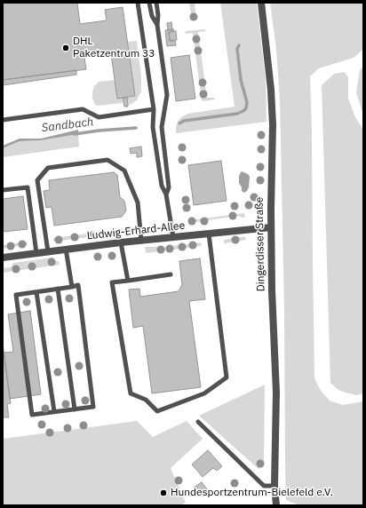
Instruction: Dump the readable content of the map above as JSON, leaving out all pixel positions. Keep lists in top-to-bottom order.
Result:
{
  "streets": {
    "street": ["Ludwig-Erhard-Allee", "Dingerdisser Straße"]
  },
  "crossings": [
    ["Ludwig-Erhard-Allee", "Dingerdisser Straße"]
  ],
  "water": ["Sandbach"],
  "places": ["DHL Paketzentrum 33", "Hundesportzentrum-Bielefeld e.V."]
}
